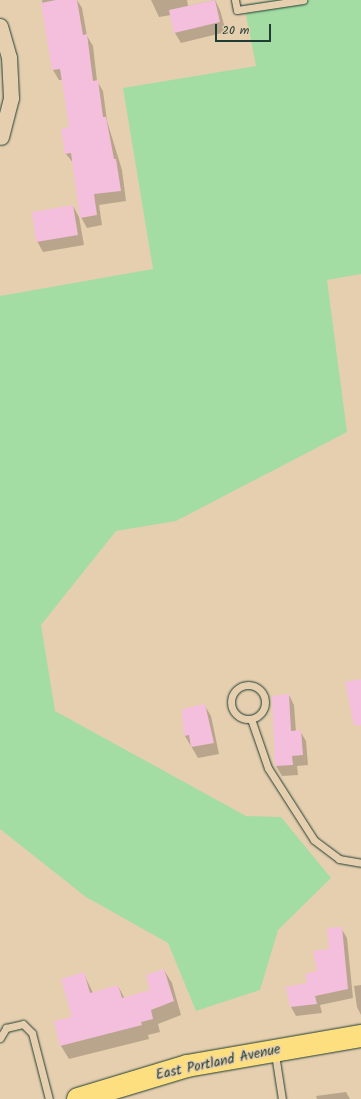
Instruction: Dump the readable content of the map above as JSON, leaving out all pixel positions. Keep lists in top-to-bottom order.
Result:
{
  "streets": {
    "main road": ["East Portland Avenue"]
  },
  "scale_bar": "20 m"
}
